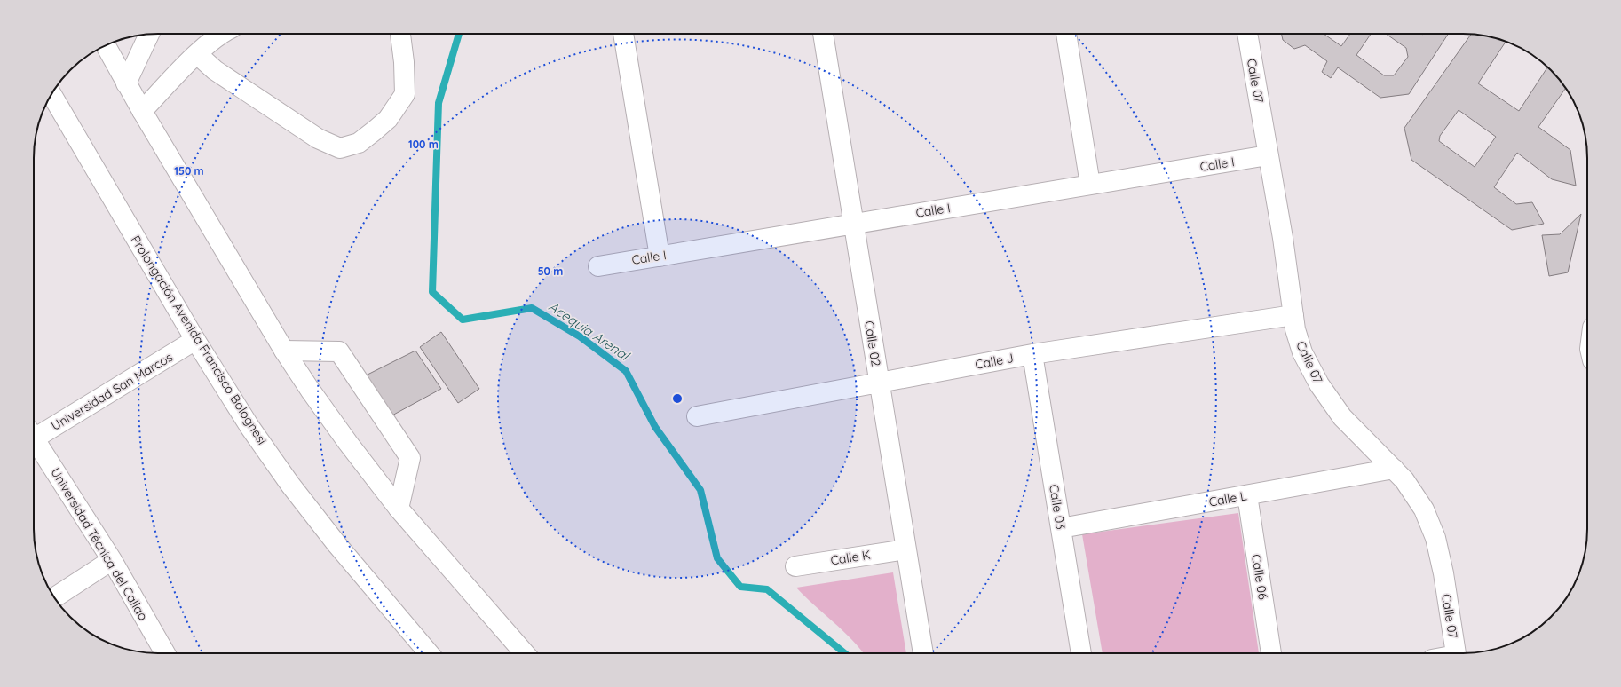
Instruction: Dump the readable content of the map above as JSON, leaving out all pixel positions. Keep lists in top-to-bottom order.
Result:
{
  "streets": {
    "street": [
      "Calle 07",
      "Calle I",
      "Prolongación Avenida Francisco Bolognesi",
      "Calle 02",
      "Calle J",
      "Universidad San Marcos",
      "Calle L",
      "Calle 03",
      "Universidad Técnica del Callao",
      "Calle K",
      "Calle 06"
    ]
  },
  "crossings": [
    ["Calle 07", "Calle I"],
    ["Calle 07", "Calle J"],
    ["Calle 07", "Calle L"],
    ["Calle I", "Calle 02"],
    ["Prolongación Avenida Francisco Bolognesi", "Universidad San Marcos"],
    ["Calle 02", "Calle J"],
    ["Calle 02", "Calle K"],
    ["Calle J", "Calle 03"],
    ["Calle L", "Calle 03"],
    ["Calle L", "Calle 06"]
  ],
  "water": ["Acequia Arenal"],
  "rings": ["100 m", "150 m", "50 m"]
}
